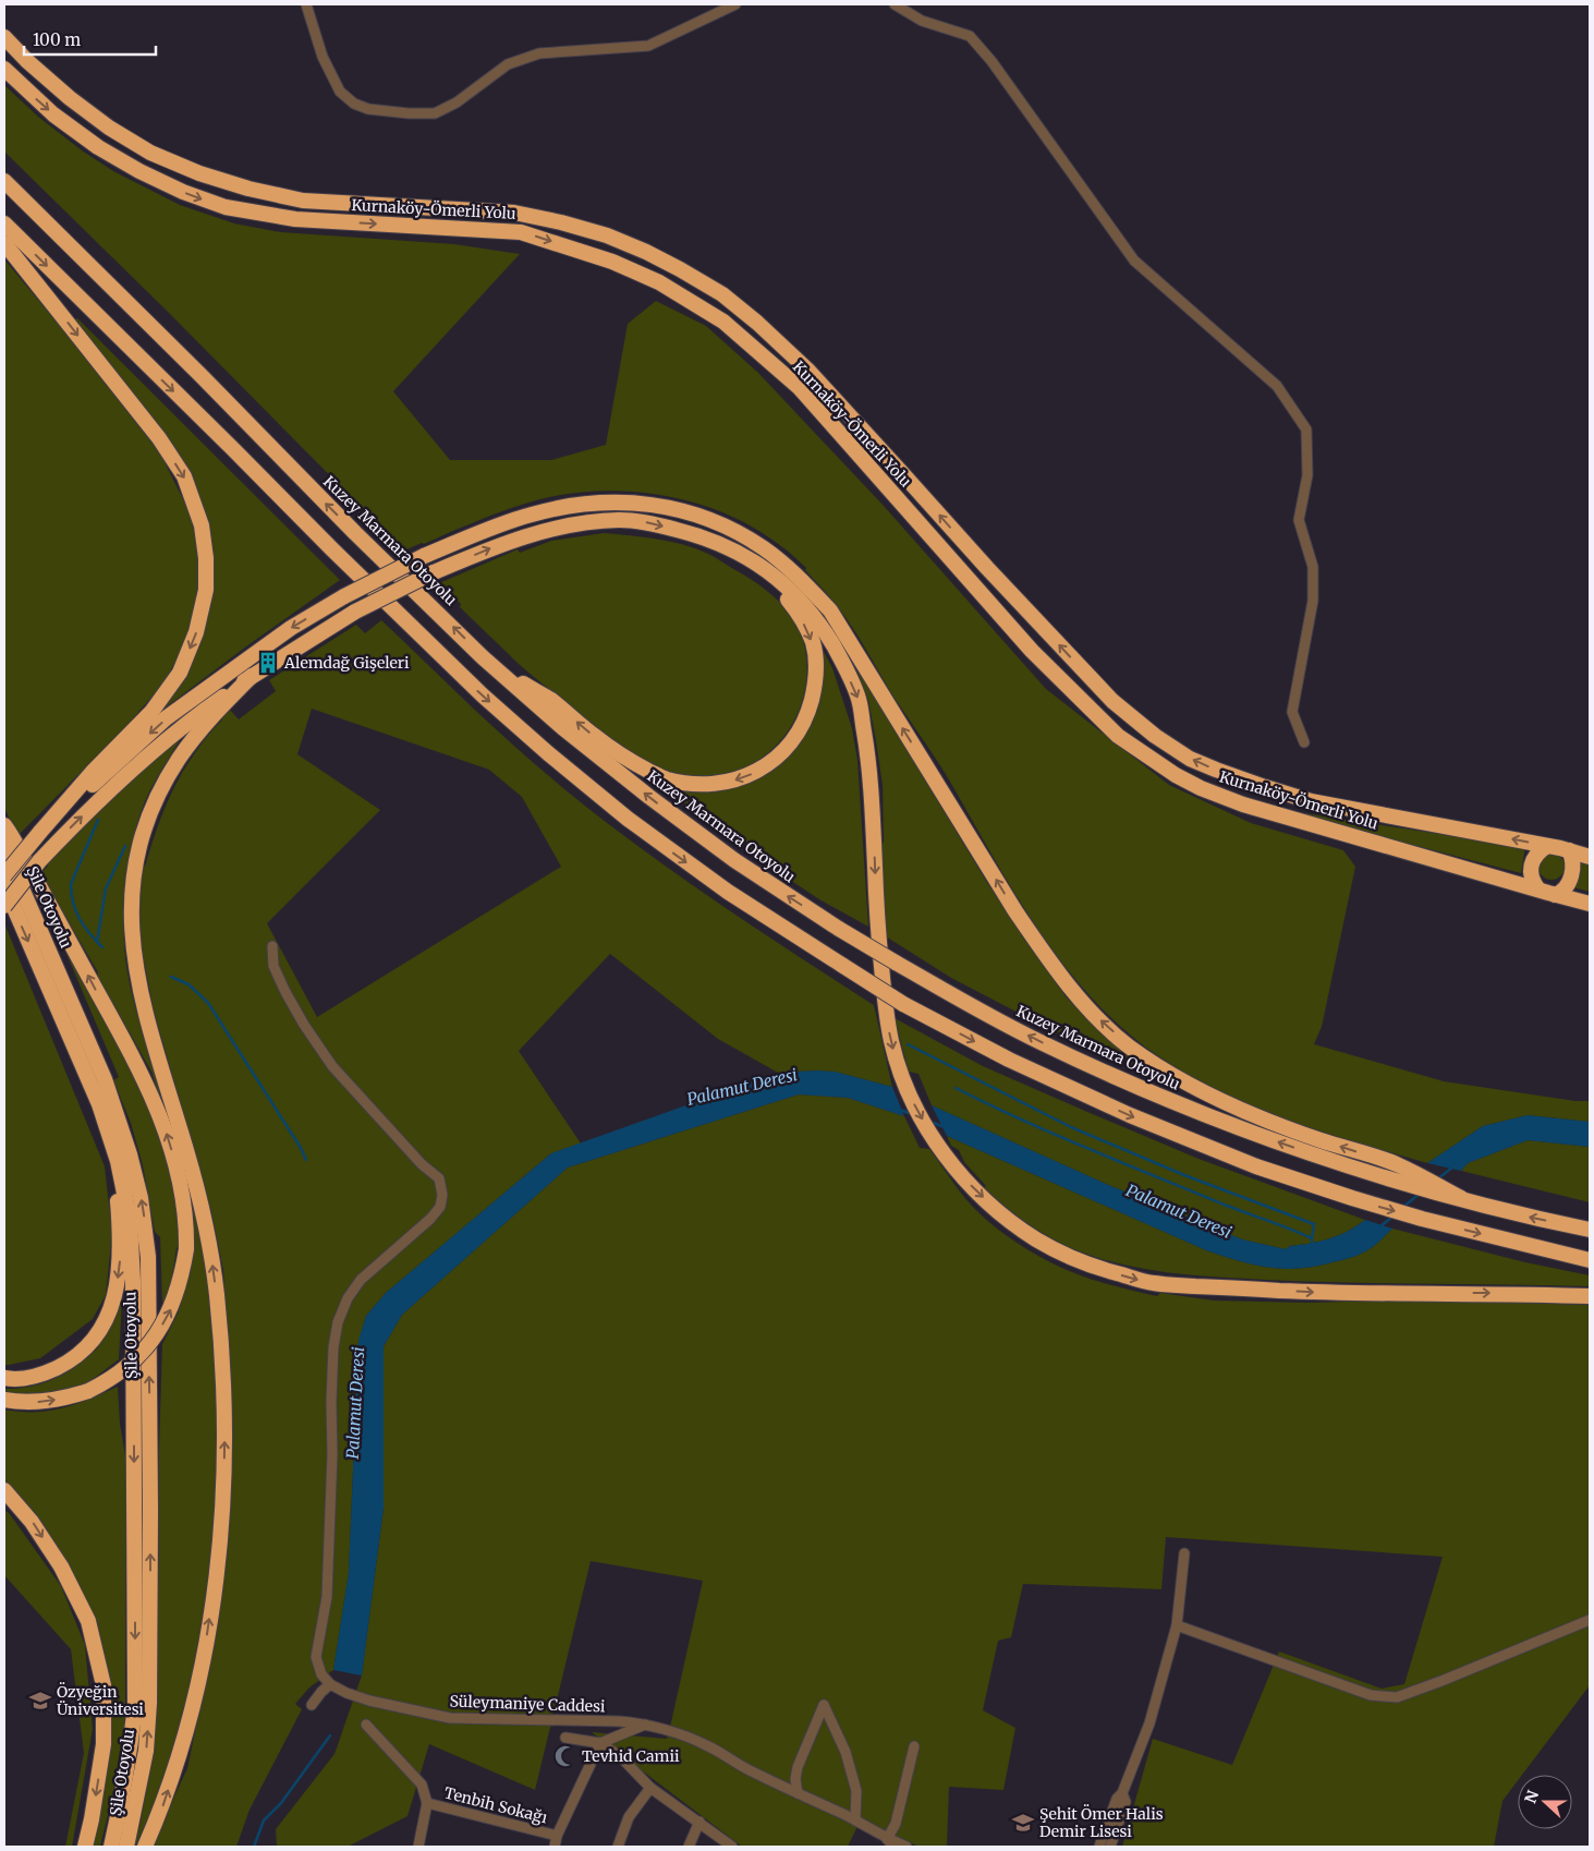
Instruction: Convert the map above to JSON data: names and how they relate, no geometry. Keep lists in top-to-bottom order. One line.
{"streets":{"highway":["Kurnaköy-Ömerli Yolu","Kuzey Marmara Otoyolu","Şile Otoyolu"],"street":["Süleymaniye Caddesi","Tenbih Sokağı"]},"water":["Palamut Deresi"],"places":{"building":["Alemdağ Gişeleri"],"school or university":["Özyeğin Üniversitesi","Şehit Ömer Halis Demir Lisesi"],"mosque":["Tevhid Camii"]},"scale_bar":"100 m","north":"left"}
